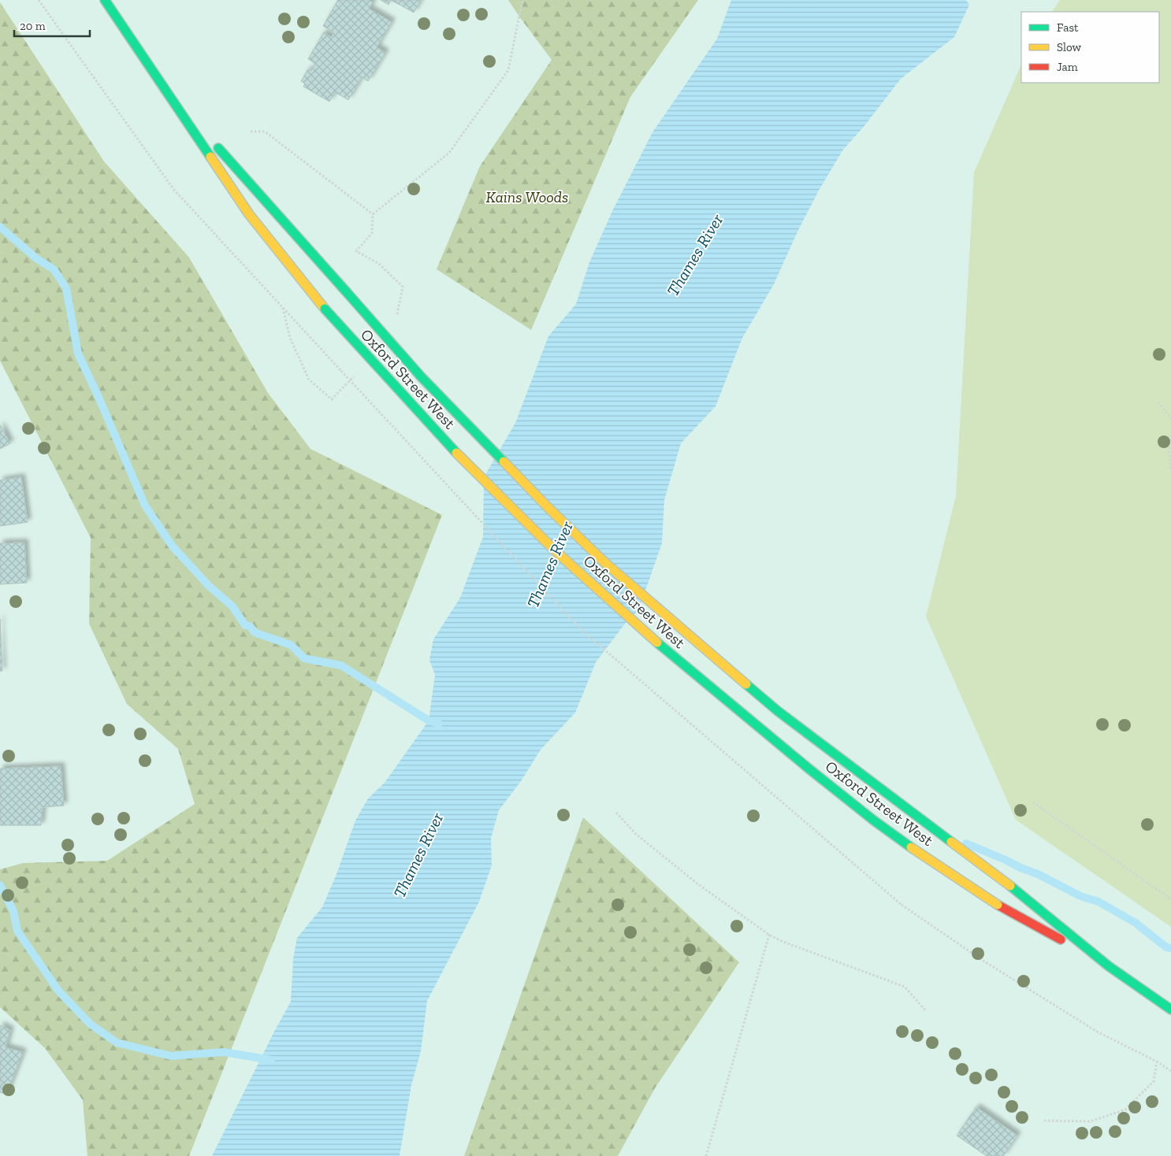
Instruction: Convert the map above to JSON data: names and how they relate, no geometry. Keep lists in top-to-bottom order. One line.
{"streets":{"main road":["Oxford Street West"]},"water":["Thames River"],"parks":["Kains Woods"],"legend":["Fast","Slow","Jam"],"scale_bar":"20 m"}
